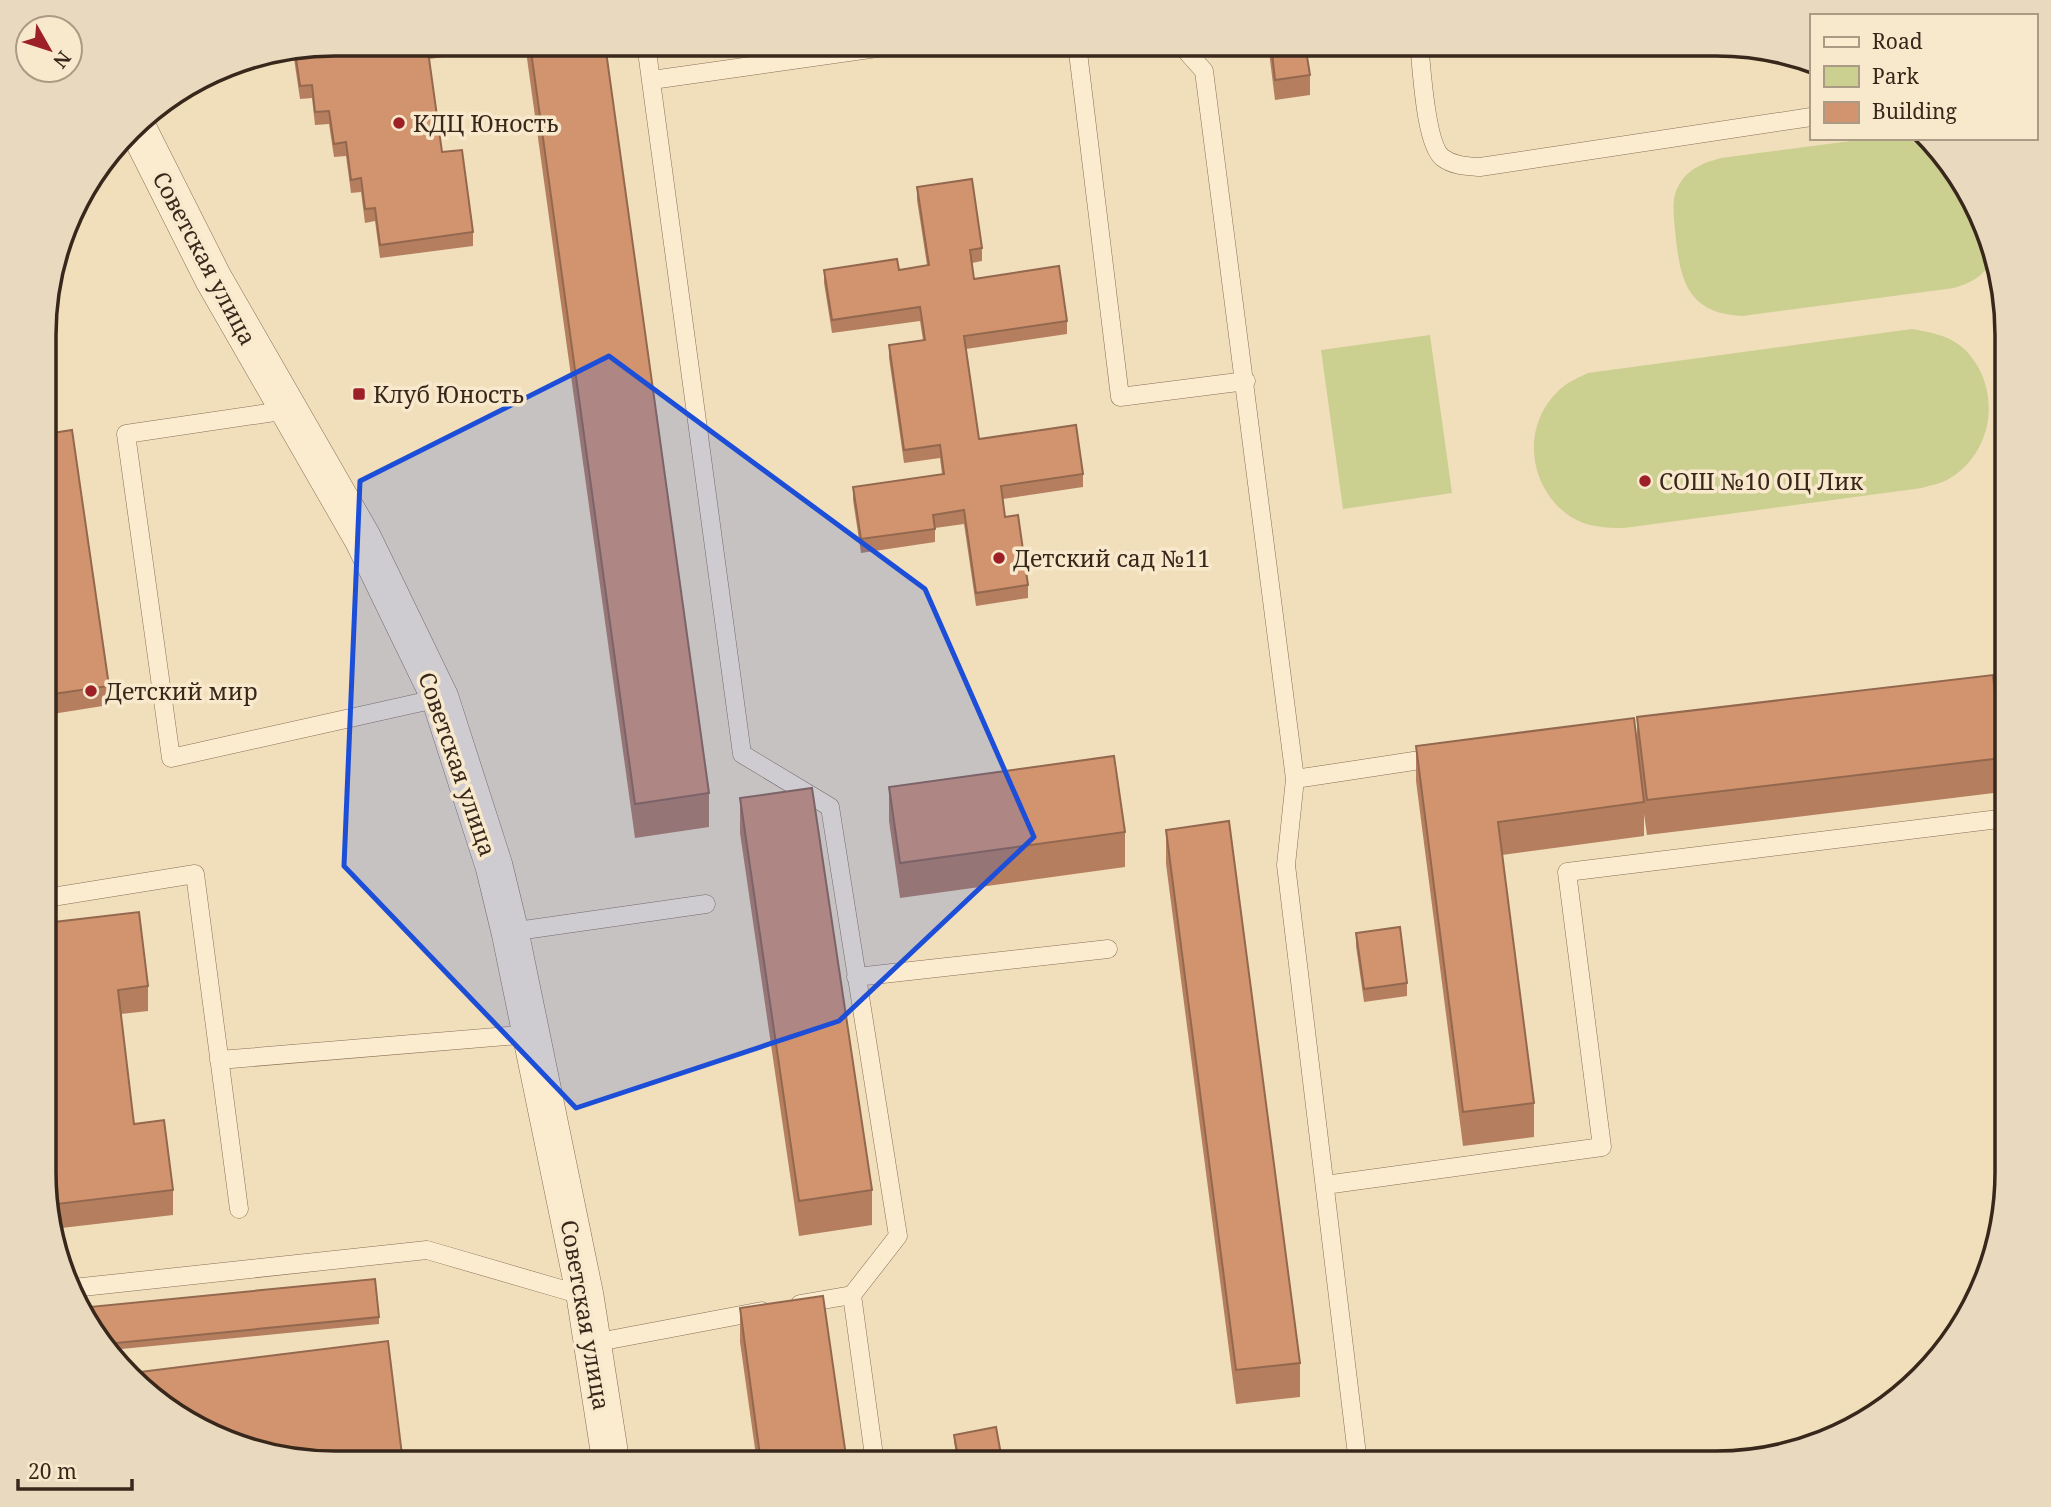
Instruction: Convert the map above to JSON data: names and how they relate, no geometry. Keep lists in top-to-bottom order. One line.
{"streets":{"street":["Советская улица"]},"places":{"other":["КДЦ Юность","СОШ №10 ОЦ Лик","Детский сад №11","Детский мир"],"transit":["Клуб Юность"]},"legend":["Road","Park","Building"],"scale_bar":"20 m","north":"bottom right"}
